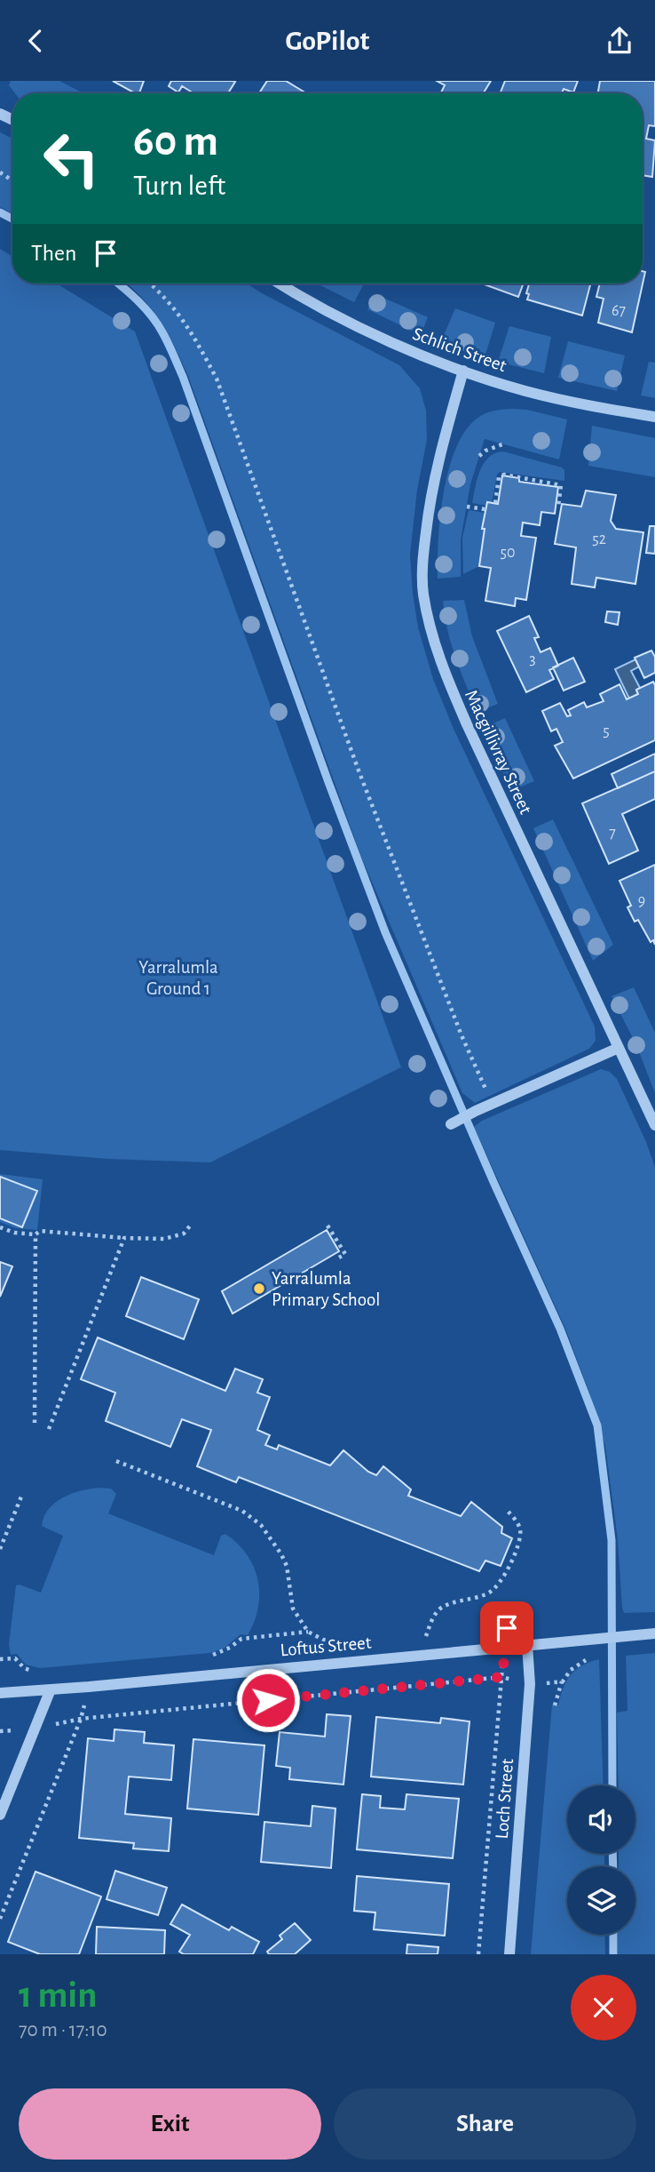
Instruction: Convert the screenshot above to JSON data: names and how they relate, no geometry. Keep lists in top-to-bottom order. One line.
{"streets":{"street":["Schlich Street","Macgillivray Street","Loftus Street","Loch Street"]},"crossings":[["Schlich Street","Macgillivray Street"],["Loftus Street","Loch Street"]],"parks":["Yarralumla Ground 1"],"places":["Yarralumla Primary School"],"house_numbers":["67","52","50","3","5","7","9"],"page":{"header":"GoPilot","turn":["60 m","Turn left"],"then":"Then","heading":["1 min","70 m · 17:10"],"buttons":["Exit","Share"]}}
